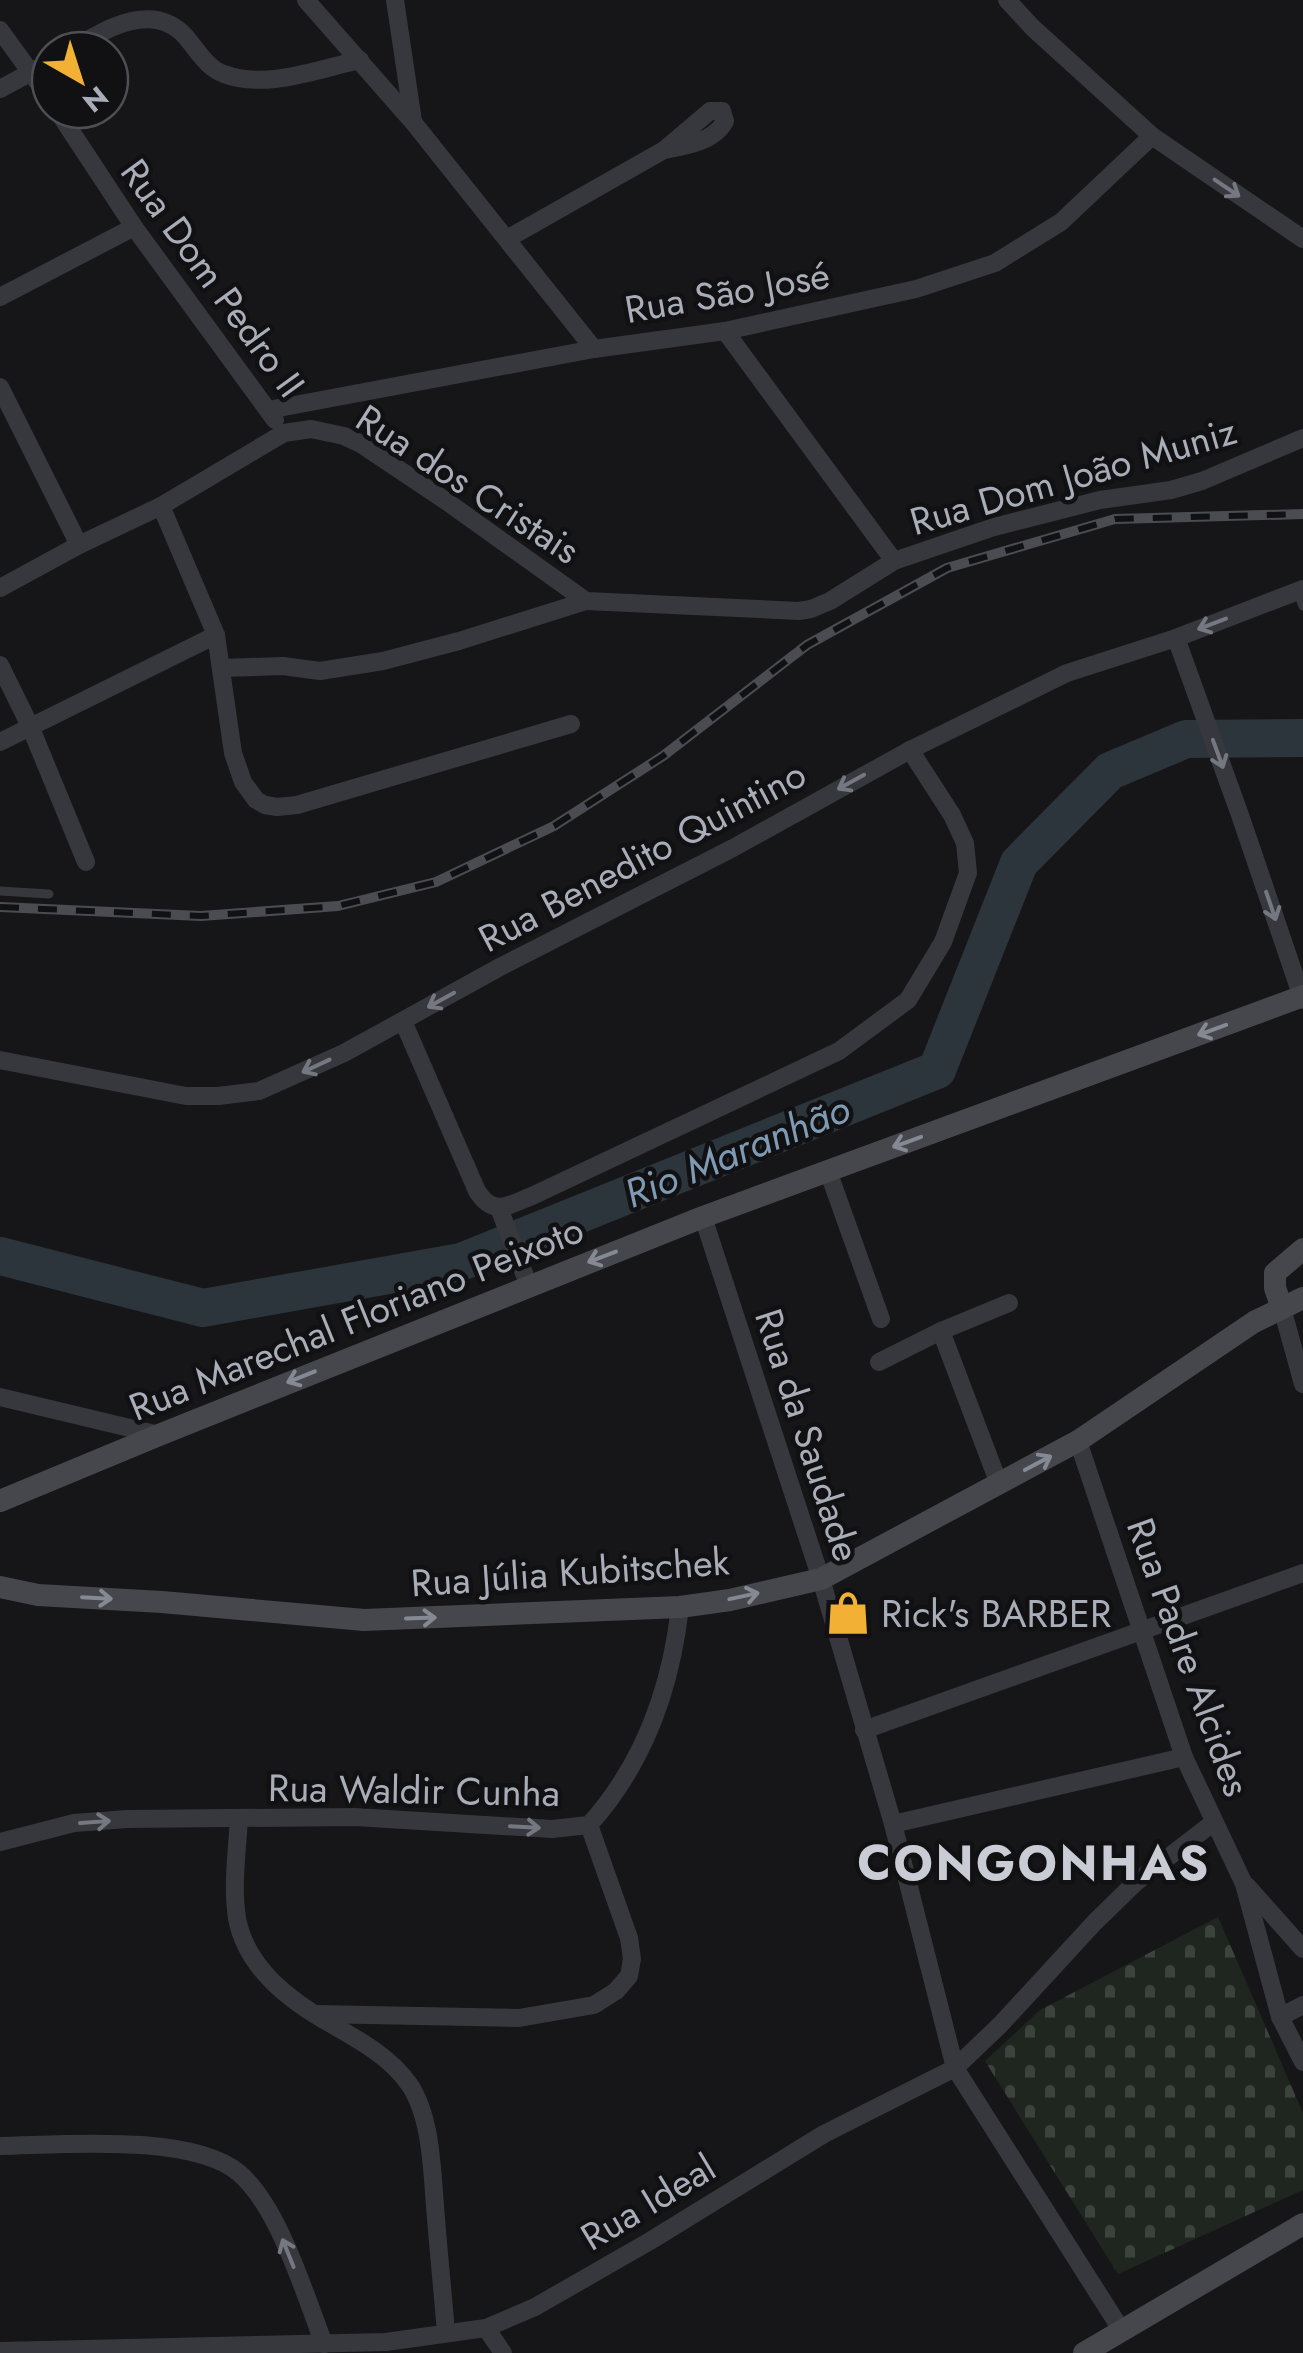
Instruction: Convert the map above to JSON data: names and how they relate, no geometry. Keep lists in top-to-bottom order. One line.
{"streets":{"main road":["Rua Marechal Floriano Peixoto","Rua Júlia Kubitschek"],"street":["Rua Dom Pedro II","Rua São José","Rua Dom João Muniz","Rua dos Cristais","Rua Benedito Quintino","Rua da Saudade","Rua Padre Alcides","Rua Waldir Cunha","Rua Ideal"]},"crossings":[["Rua Dom Pedro II","Rua São José"],["Rua Dom Pedro II","Rua dos Cristais"],["Rua Dom João Muniz","Rua dos Cristais"],["Rua Marechal Floriano Peixoto","Rua da Saudade"],["Rua da Saudade","Rua Júlia Kubitschek"],["Rua da Saudade","Rua Ideal"],["Rua Júlia Kubitschek","Rua Padre Alcides"],["Rua Júlia Kubitschek","Rua Waldir Cunha"],["Rua Padre Alcides","Rua Ideal"]],"one_way":["Rua Benedito Quintino","Rua Marechal Floriano Peixoto","Rua Júlia Kubitschek","Rua Waldir Cunha"],"districts":["CONGONHAS"],"water":["Rio Maranhão"],"places":{"shop":["Rick's BARBER"]},"north":"bottom right"}
